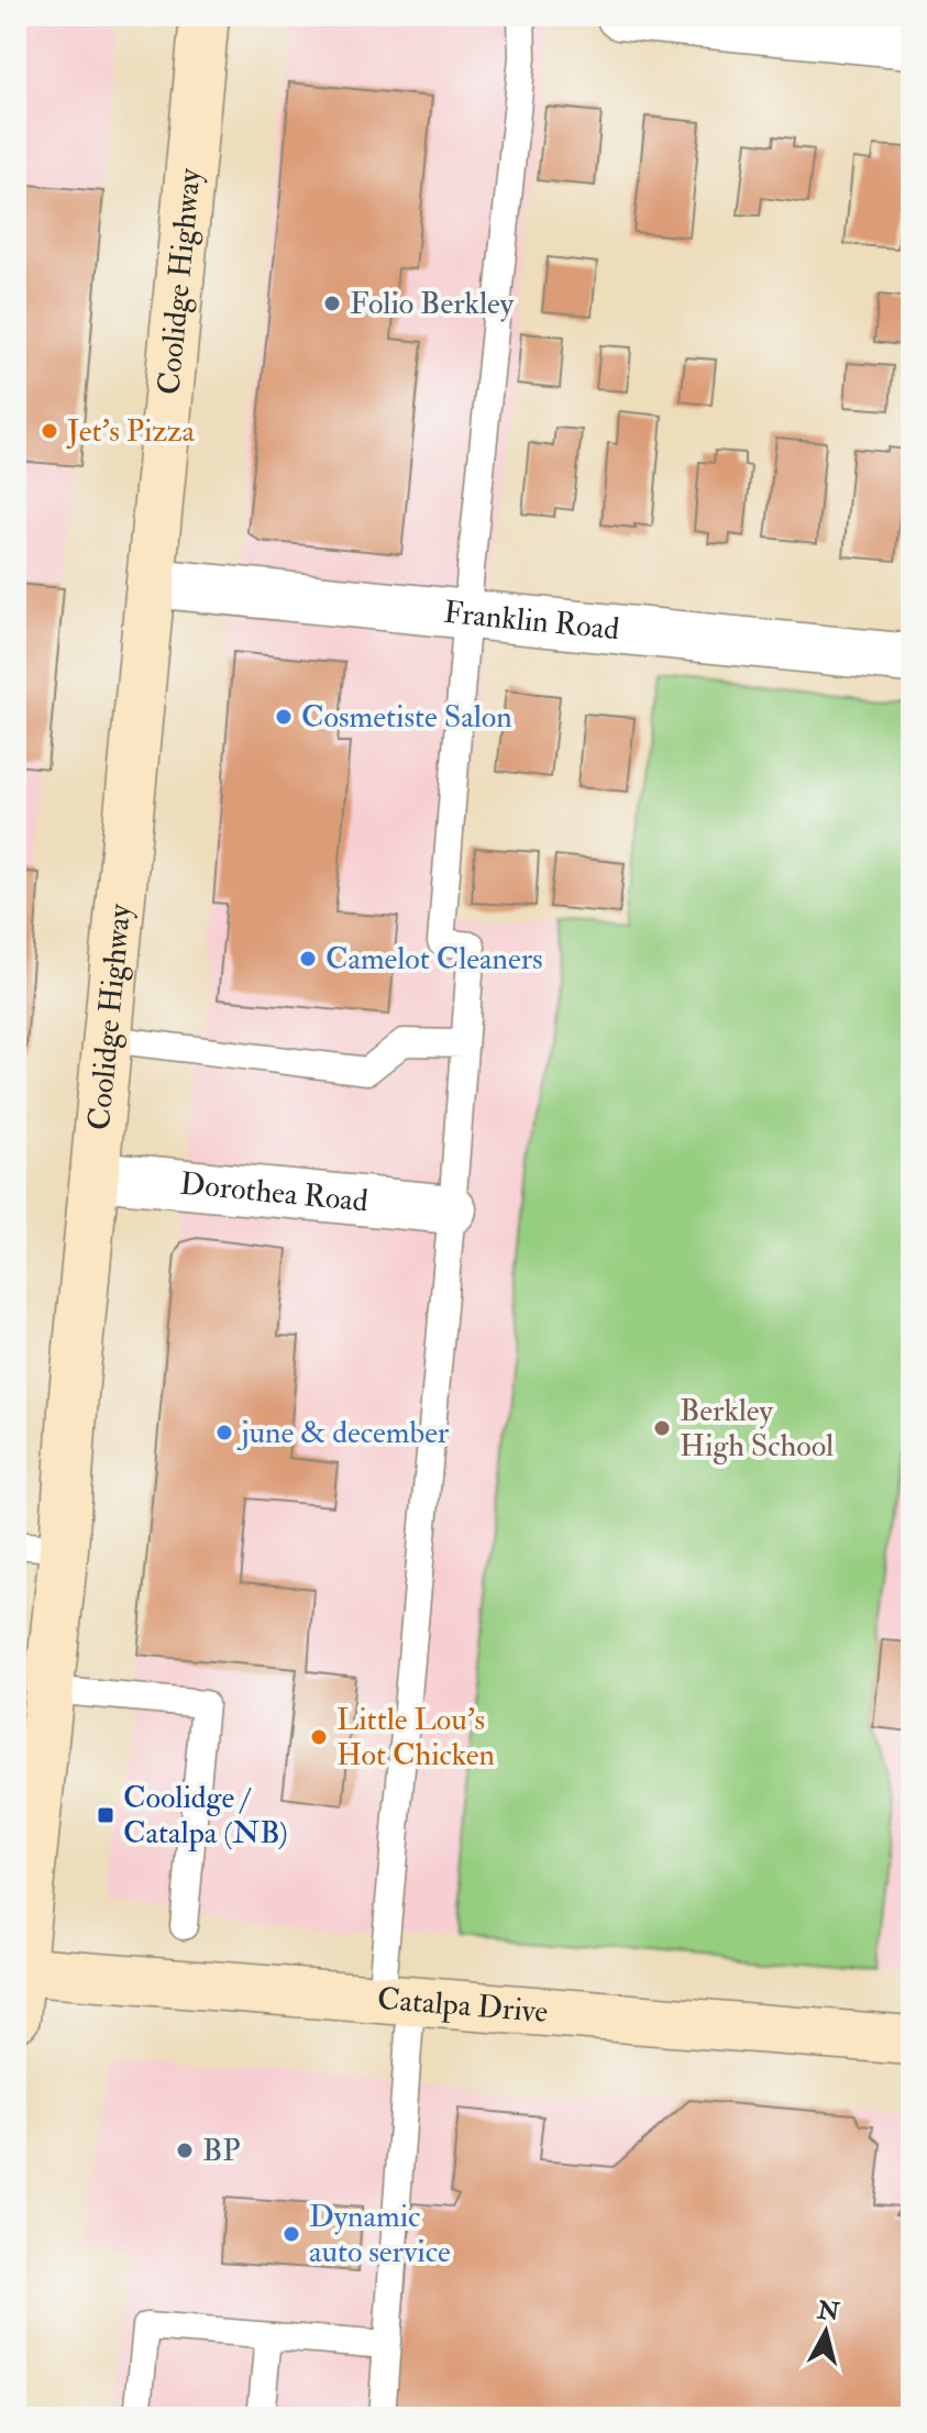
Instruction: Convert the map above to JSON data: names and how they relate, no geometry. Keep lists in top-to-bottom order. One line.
{"streets":{"main road":["Coolidge Highway","Catalpa Drive"],"street":["Franklin Road","Dorothea Road"]},"crossings":[["Coolidge Highway","Franklin Road"],["Coolidge Highway","Dorothea Road"],["Coolidge Highway","Catalpa Drive"]],"places":{"other":["Folio Berkley","Jet's Pizza","Cosmetiste Salon","Camelot Cleaners","Berkley High School","june & december","Little Lou's Hot Chicken","BP","Dynamic auto service"],"transit":["Coolidge / Catalpa (NB)"]},"north":"top"}
